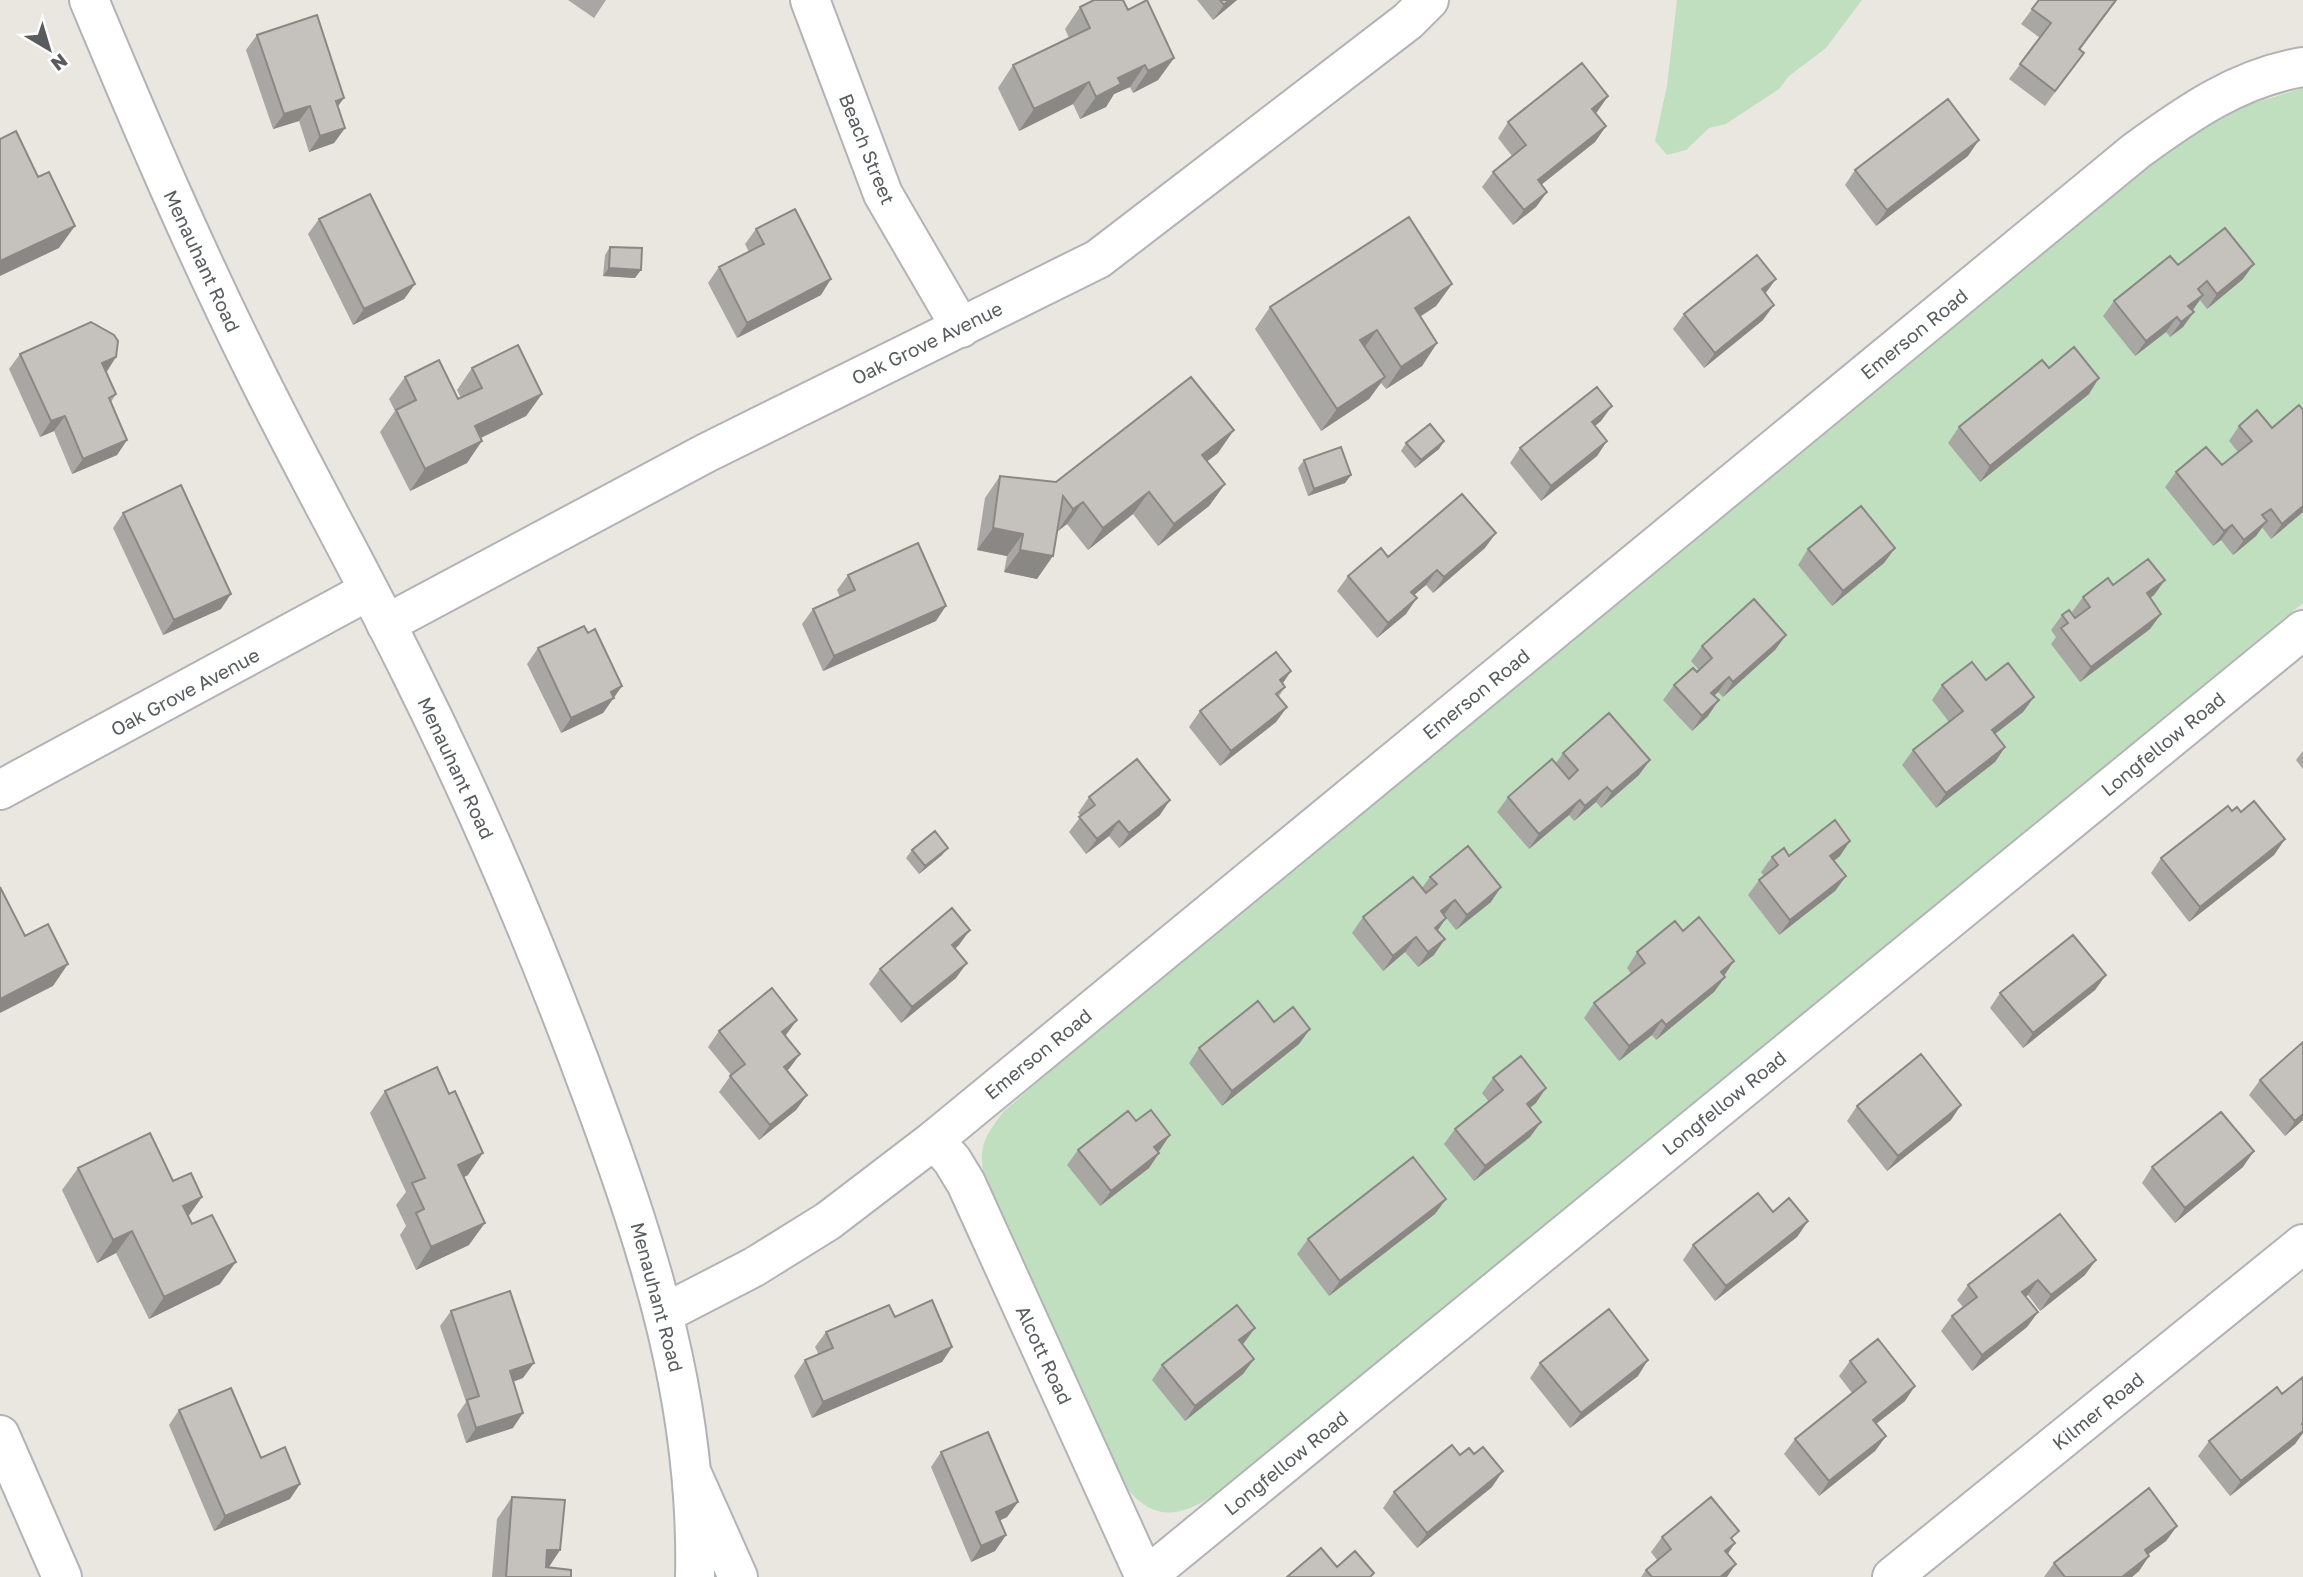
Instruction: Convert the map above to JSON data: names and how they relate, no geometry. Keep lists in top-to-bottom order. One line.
{"streets":{"street":["Beach Street","Menauhant Road","Emerson Road","Oak Grove Avenue","Longfellow Road","Alcott Road","Kilmer Road"]},"crossings":[["Beach Street","Oak Grove Avenue"],["Menauhant Road","Emerson Road"],["Menauhant Road","Oak Grove Avenue"],["Emerson Road","Alcott Road"],["Longfellow Road","Alcott Road"]],"north":"bottom right"}
